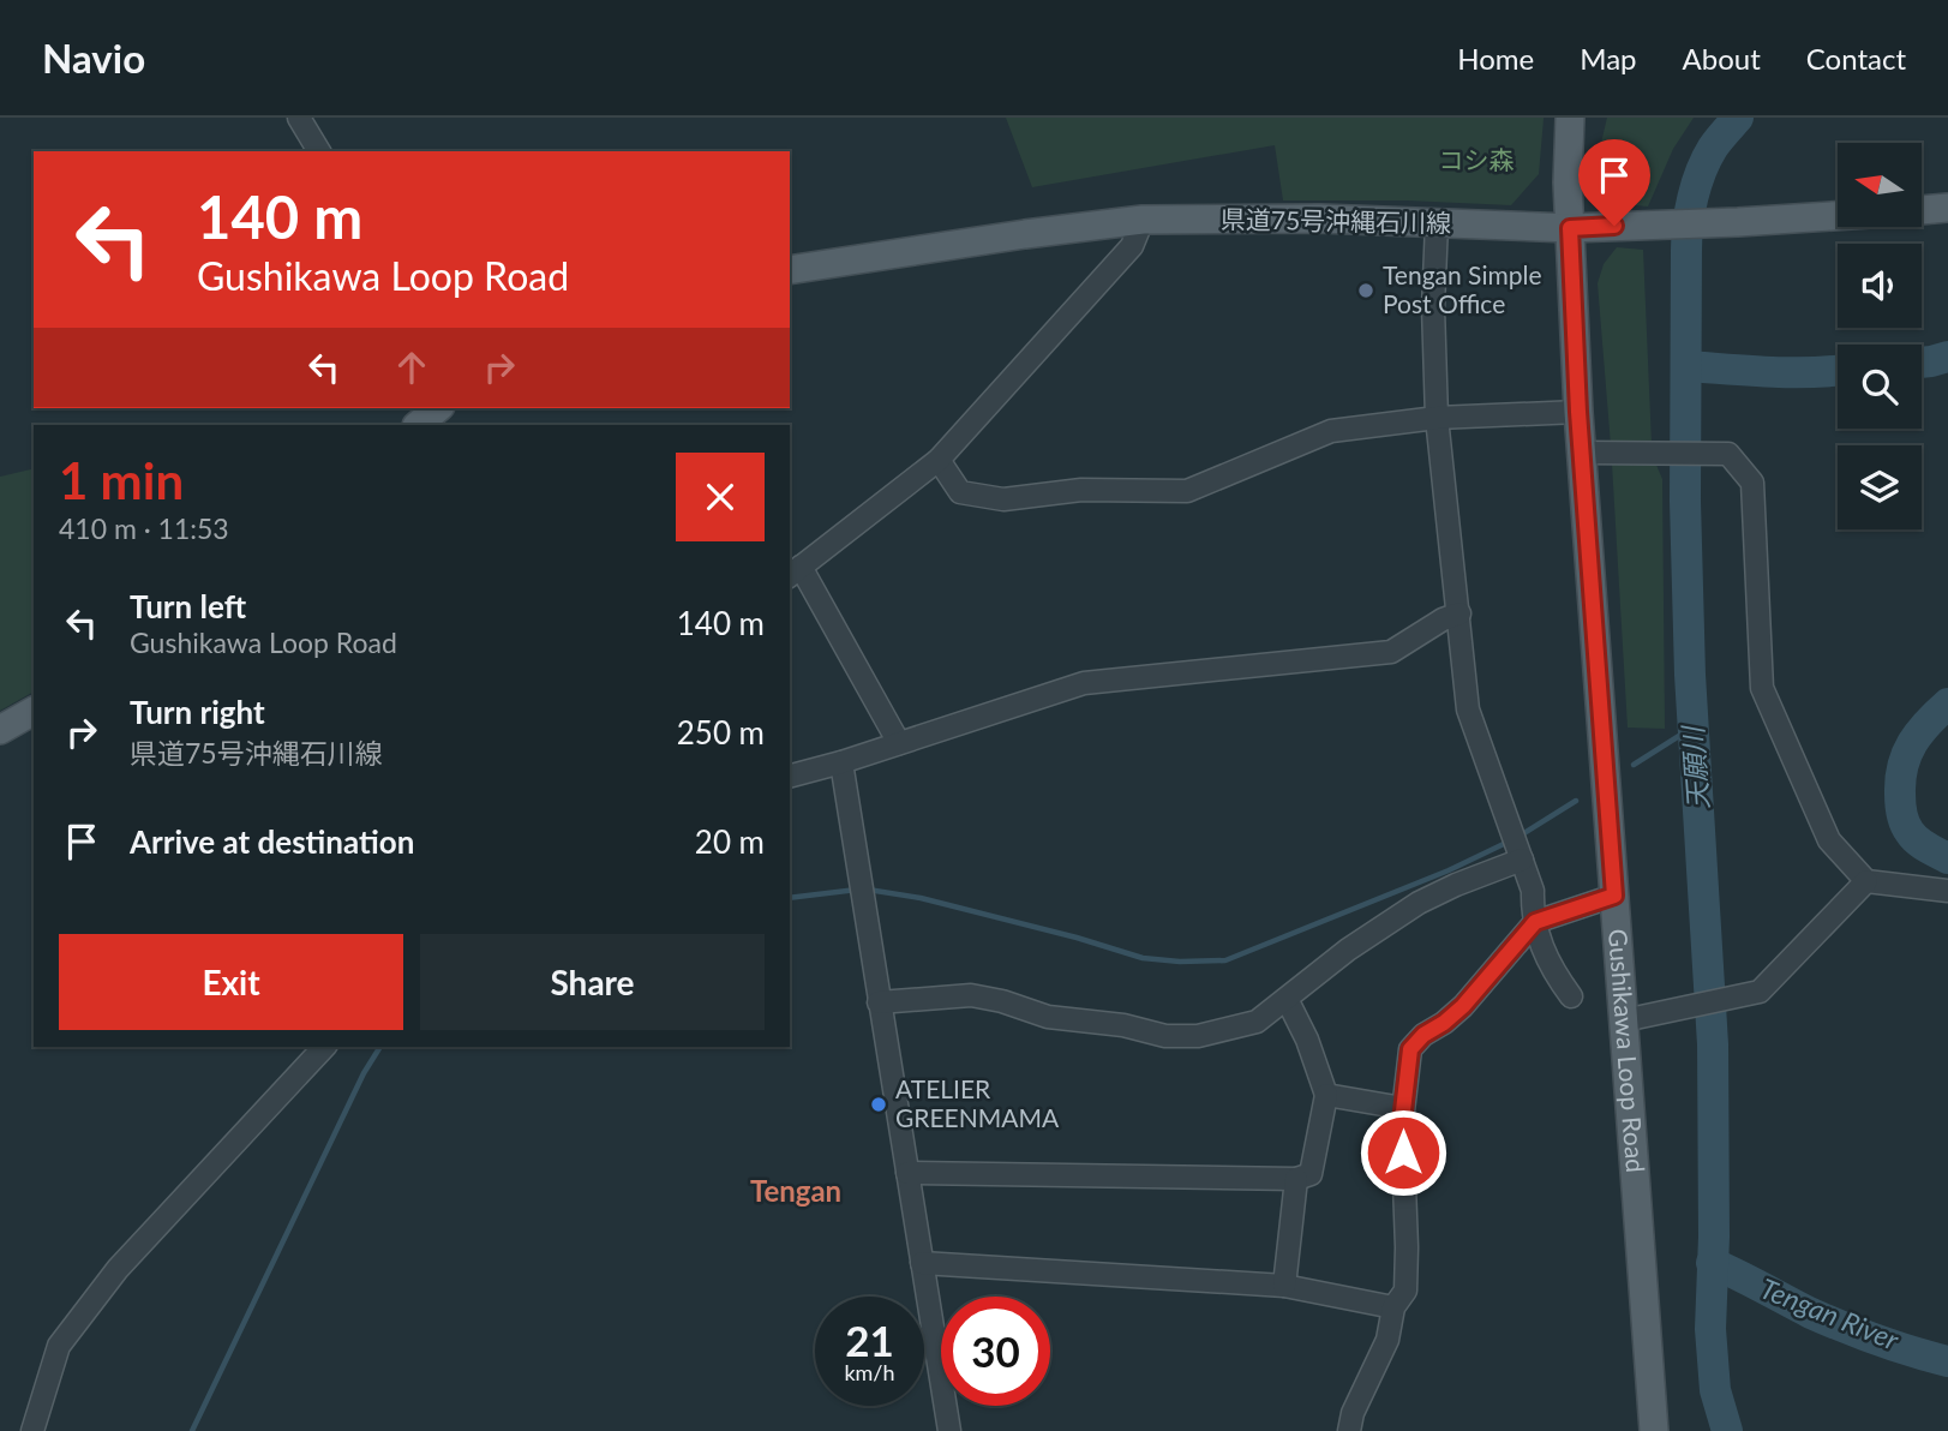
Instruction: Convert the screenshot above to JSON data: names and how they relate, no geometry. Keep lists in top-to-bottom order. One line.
{"streets":{"main road":["県道75号沖縄石川線","Gushikawa Loop Road"]},"crossings":[["県道75号沖縄石川線","Gushikawa Loop Road"]],"districts":["Tengan"],"water":["天願川","Tengan River"],"parks":["コシ森"],"places":["Tengan Simple Post Office","ATELIER GREENMAMA"],"north":"left","page":{"header":"Navio","nav":["Home","Map","About","Contact"],"turn":["140 m","Gushikawa Loop Road"],"heading":["1 min","410 m · 11:53"],"list":[{"name":"Turn left","note":"Gushikawa Loop Road","value":"140 m"},{"name":"Turn right","note":"県道75号沖縄石川線","value":"250 m"},{"name":"Arrive at destination","value":"20 m"}],"buttons":["Exit","Share"],"speed":"21 km/h","limit":"30"}}
